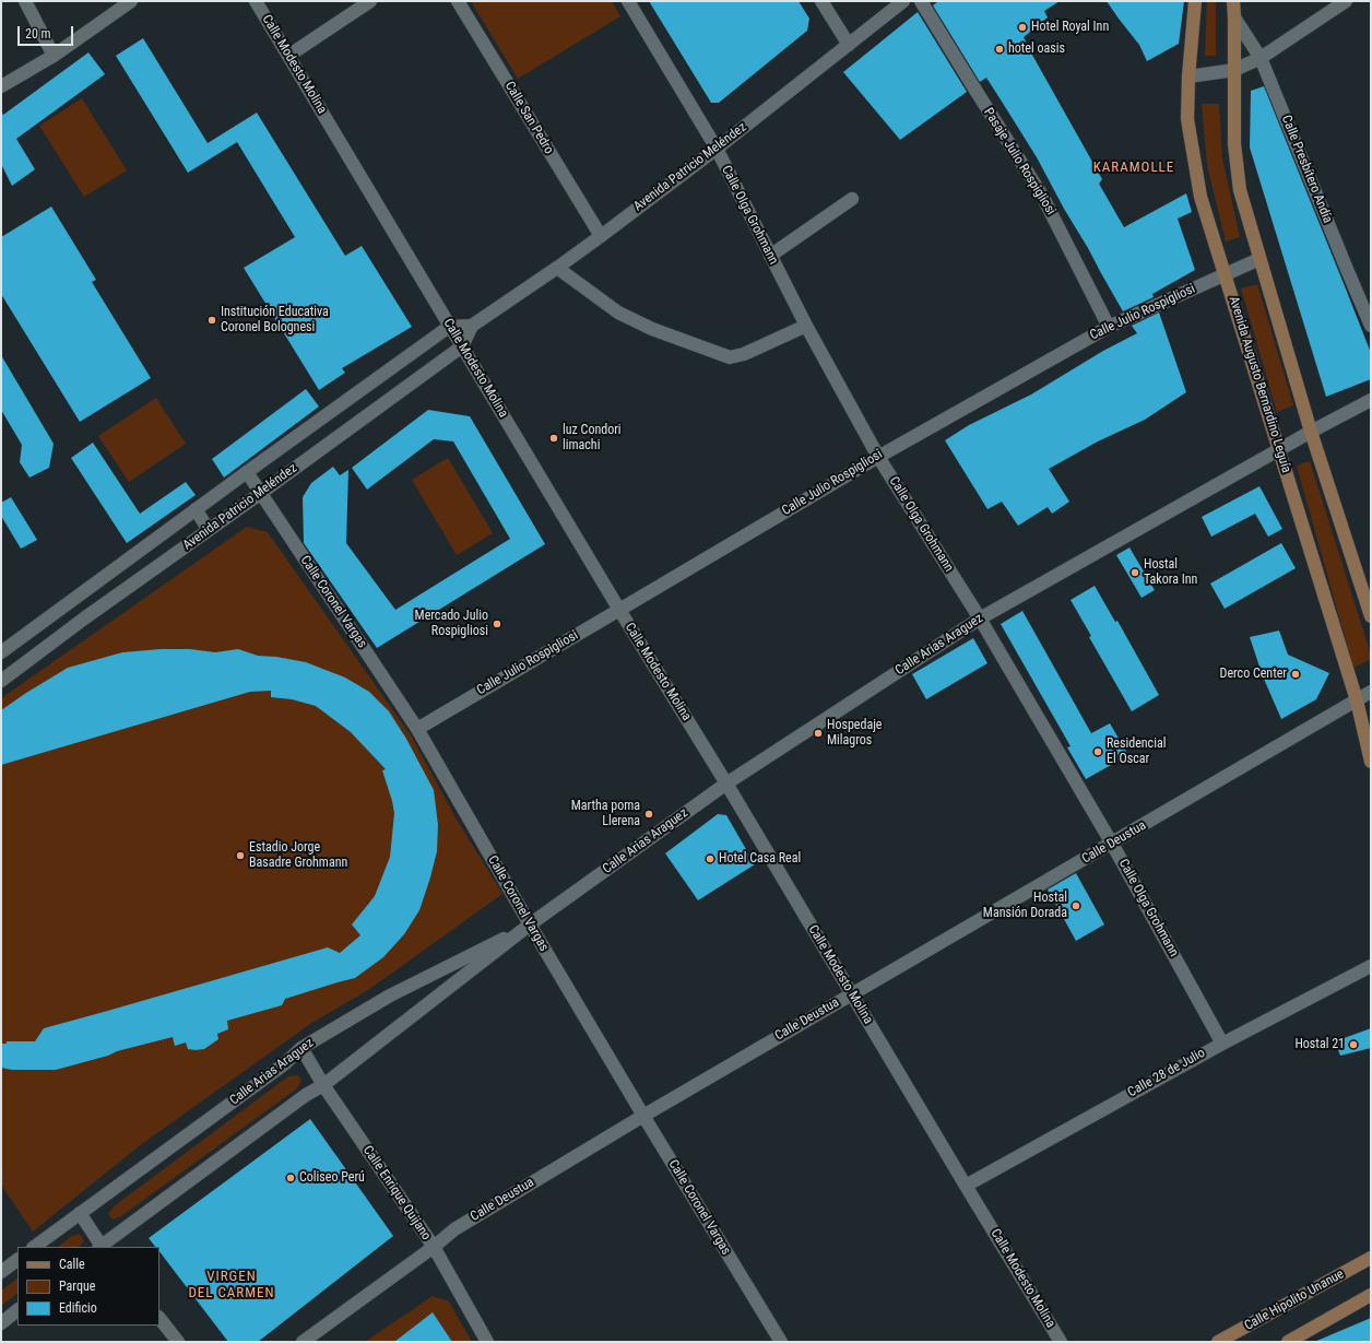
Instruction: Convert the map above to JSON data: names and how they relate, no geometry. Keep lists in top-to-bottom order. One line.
{"streets":{"main road":["Avenida Augusto Bernardino Leguía","Calle Hipolito Unanue"],"street":["Calle Modesto Molina","Calle San Pedro","Pasaje Julio Rospigliosi","Avenida Patricio Meléndez","Calle Presbítero Andía","Calle Olga Grohmann","Calle Julio Rospigliosi","Calle Coronel Vargas","Calle Arias Araguez","Calle Deustua","Calle 28 de Julio","Calle Enrique Quijano"]},"crossings":[["Calle Modesto Molina","Avenida Patricio Meléndez"],["Calle Modesto Molina","Calle Julio Rospigliosi"],["Calle Modesto Molina","Calle Arias Araguez"],["Calle Modesto Molina","Calle Deustua"],["Calle Modesto Molina","Calle 28 de Julio"],["Calle San Pedro","Avenida Patricio Meléndez"],["Pasaje Julio Rospigliosi","Calle Julio Rospigliosi"],["Avenida Patricio Meléndez","Calle Olga Grohmann"],["Avenida Patricio Meléndez","Calle Coronel Vargas"],["Calle Olga Grohmann","Calle Julio Rospigliosi"],["Calle Olga Grohmann","Calle Arias Araguez"],["Calle Olga Grohmann","Calle Deustua"],["Calle Olga Grohmann","Calle 28 de Julio"],["Calle Julio Rospigliosi","Avenida Augusto Bernardino Leguía"],["Calle Julio Rospigliosi","Calle Coronel Vargas"],["Avenida Augusto Bernardino Leguía","Calle Arias Araguez"],["Avenida Augusto Bernardino Leguía","Calle Deustua"],["Calle Coronel Vargas","Calle Arias Araguez"],["Calle Coronel Vargas","Calle Deustua"],["Calle Arias Araguez","Calle Enrique Quijano"],["Calle Deustua","Calle Enrique Quijano"]],"districts":["KARAMOLLE","VIRGEN DEL CARMEN"],"places":["Hotel Royal Inn","hotel oasis","Institución Educativa Coronel Bolognesi","luz Condori limachi","Hostal Takora Inn","Mercado Julio Rospigliosi","Derco Center","Hospedaje Milagros","Residencial El Oscar","Martha poma Llerena","Estadio Jorge Basadre Grohmann","Hotel Casa Real","Hostal Mansión Dorada","Hostal 21","Coliseo Perú"],"legend":["Calle","Parque","Edificio"],"scale_bar":"20 m"}
